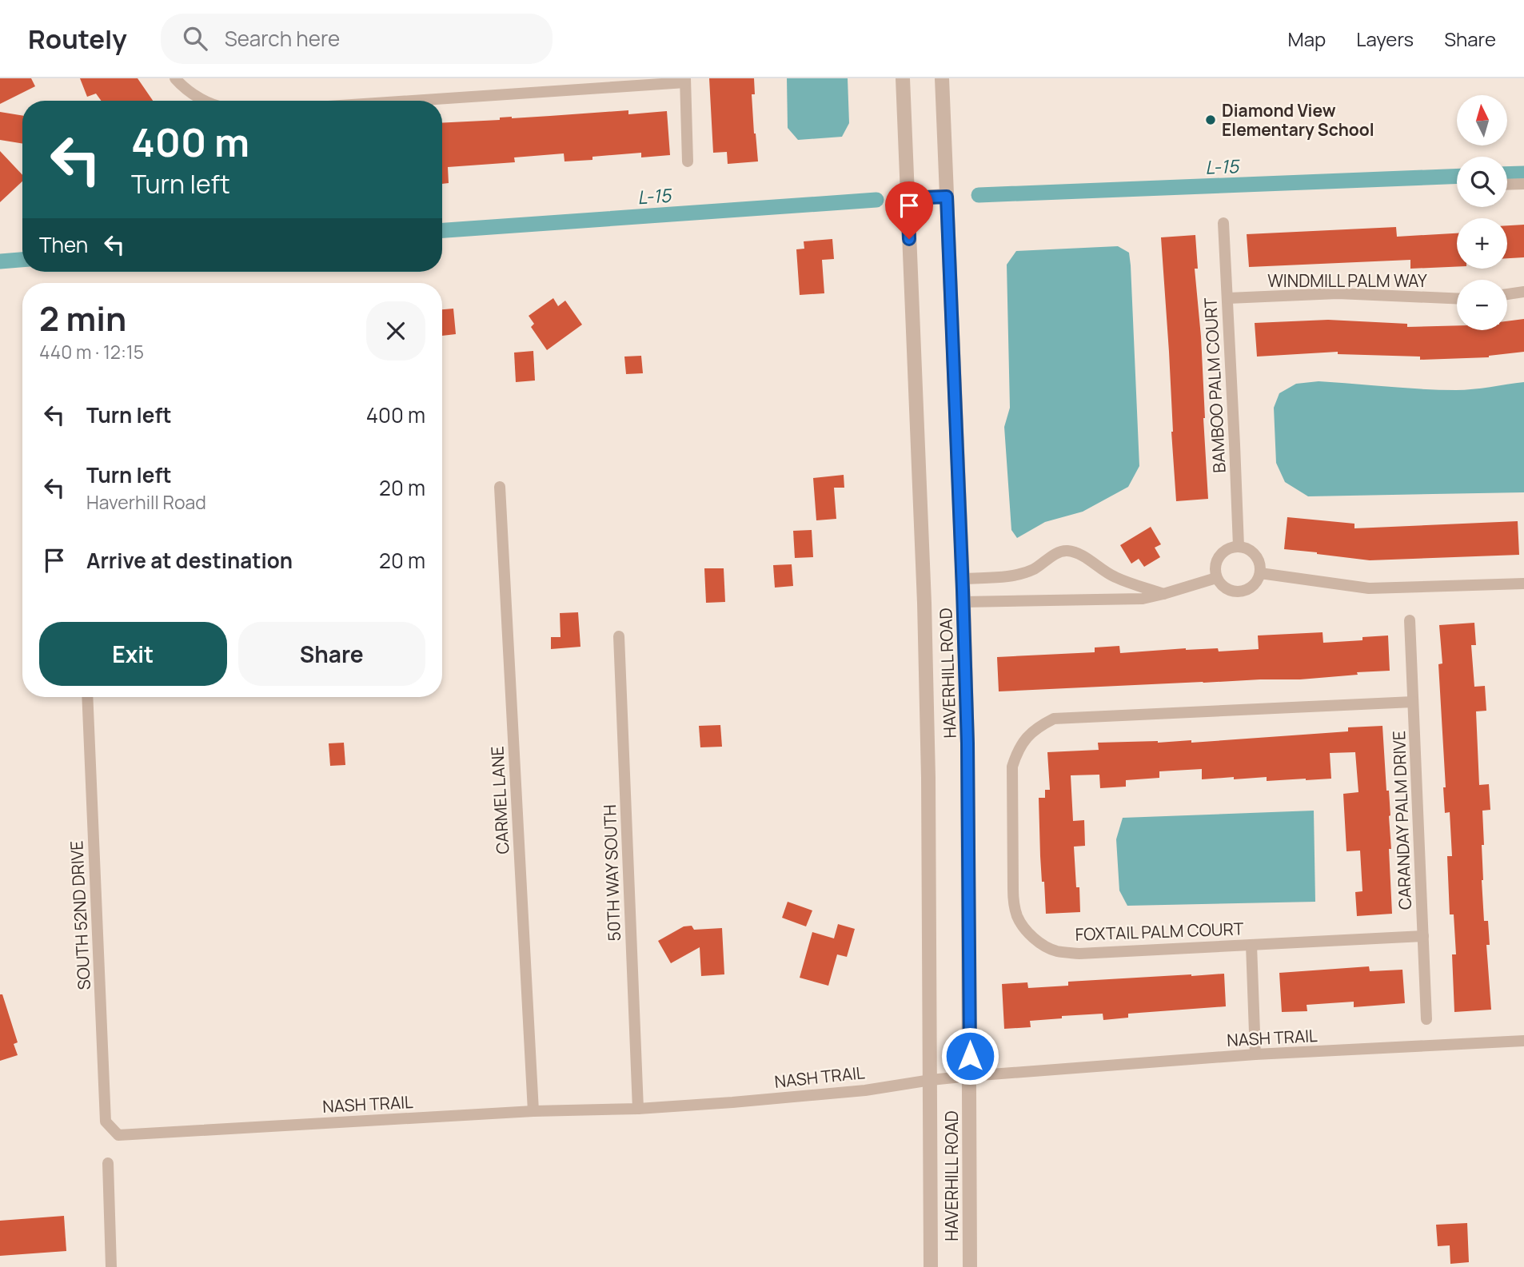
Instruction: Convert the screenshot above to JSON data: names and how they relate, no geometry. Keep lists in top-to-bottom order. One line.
{"streets":{"street":["WINDMILL PALM WAY","BAMBOO PALM COURT","HAVERHILL ROAD","CARMEL LANE","CARANDAY PALM DRIVE","50TH WAY SOUTH","SOUTH 52ND DRIVE","FOXTAIL PALM COURT","NASH TRAIL"]},"crossings":[["WINDMILL PALM WAY","BAMBOO PALM COURT"],["HAVERHILL ROAD","NASH TRAIL"],["CARMEL LANE","NASH TRAIL"],["CARANDAY PALM DRIVE","FOXTAIL PALM COURT"],["50TH WAY SOUTH","NASH TRAIL"],["SOUTH 52ND DRIVE","NASH TRAIL"]],"water":["L-15"],"places":["Diamond View Elementary School"],"north":"top","page":{"header":"Routely","search":"Search here","nav":["Map","Layers","Share"],"map_buttons":["+","−"],"turn":["400 m","Turn left"],"then":"Then","heading":["2 min","440 m · 12:15"],"list":[{"name":"Turn left","value":"400 m"},{"name":"Turn left","note":"Haverhill Road","value":"20 m"},{"name":"Arrive at destination","value":"20 m"}],"buttons":["Exit","Share"]}}
